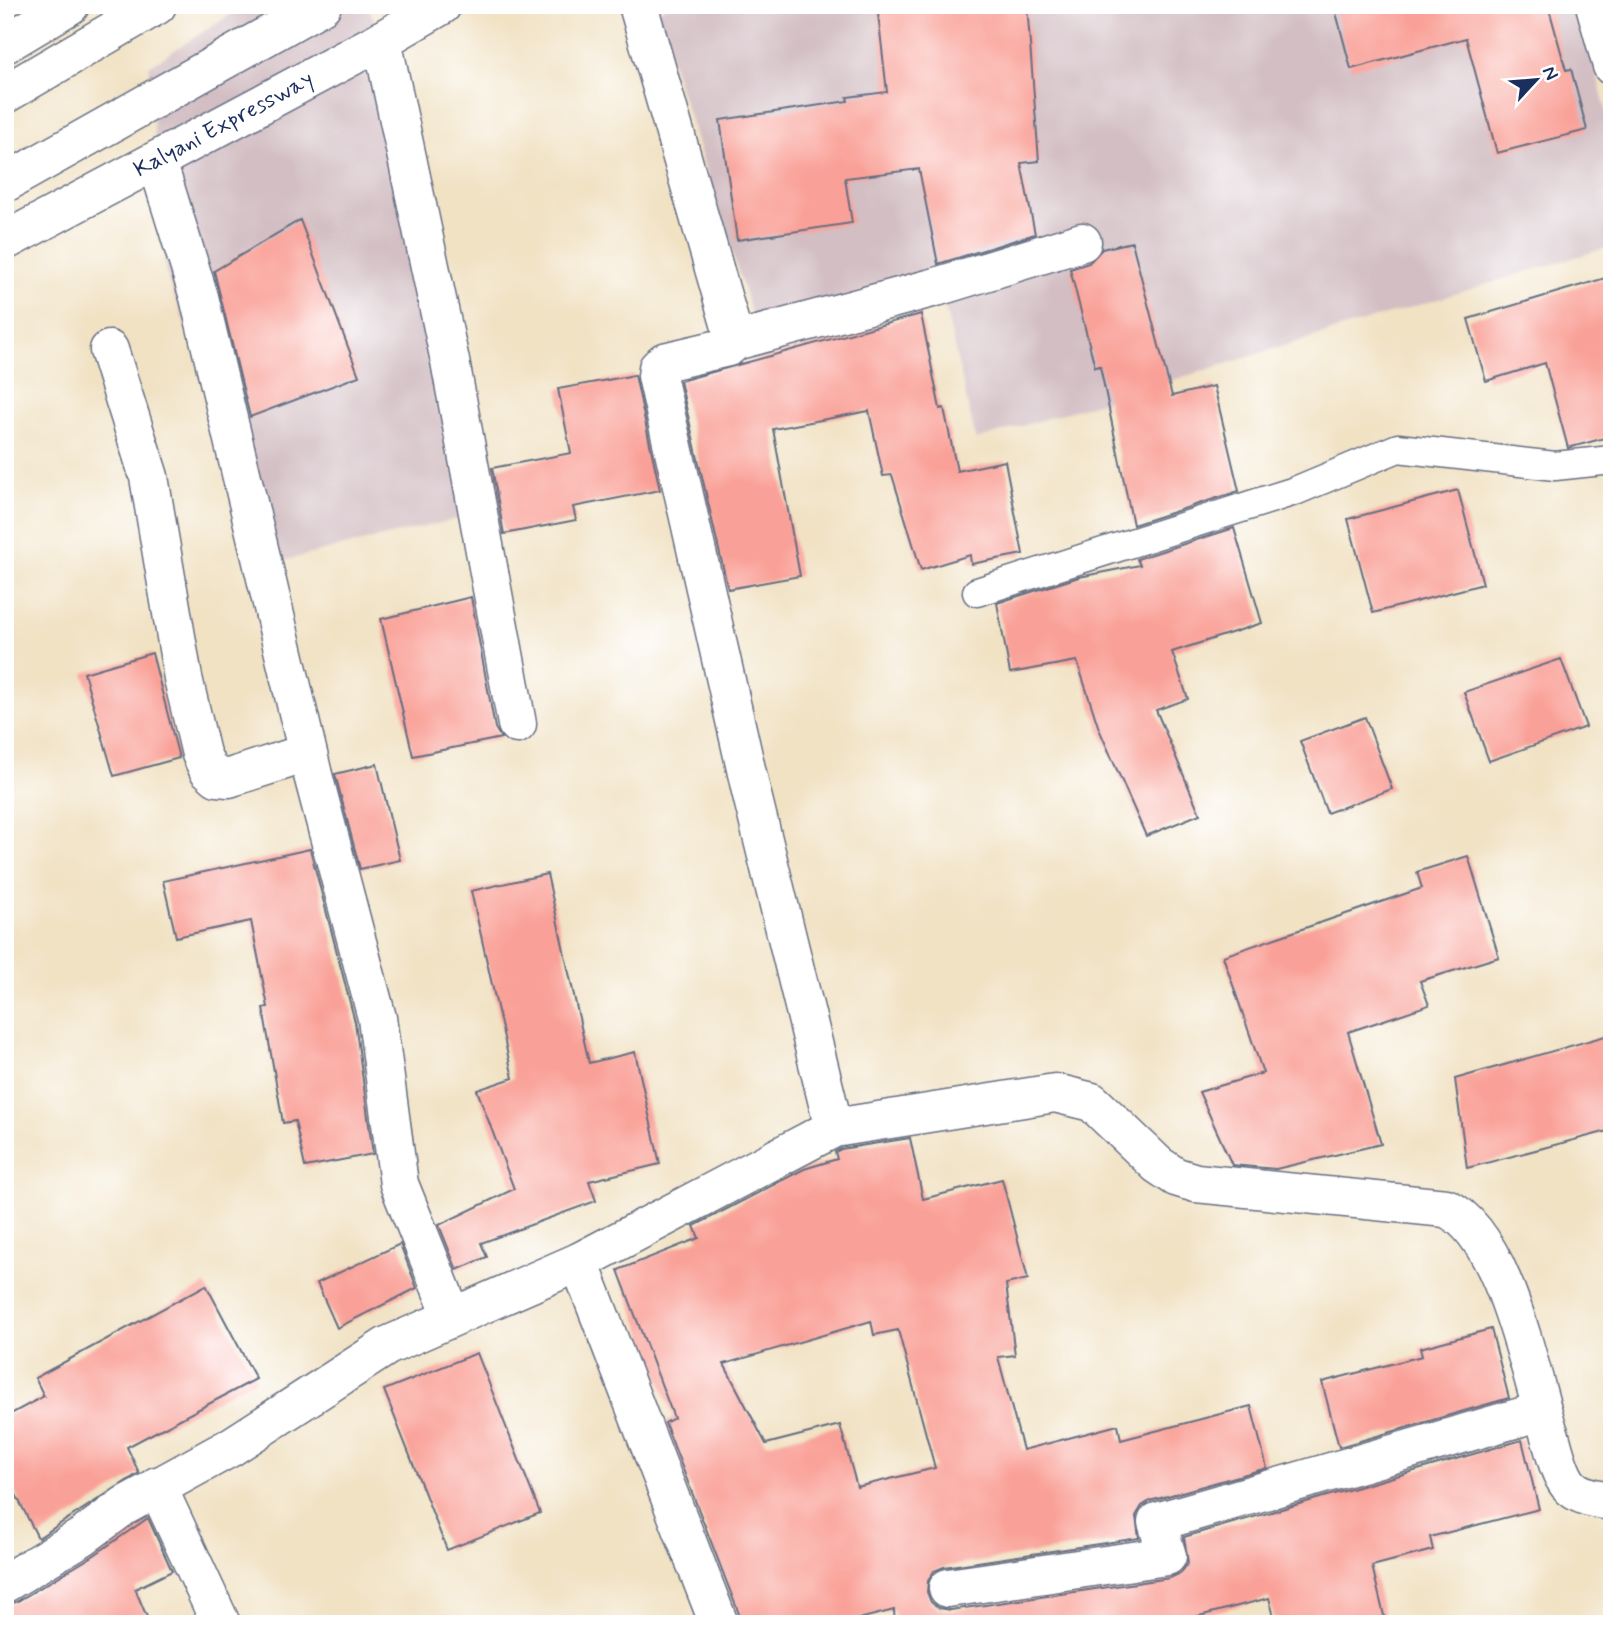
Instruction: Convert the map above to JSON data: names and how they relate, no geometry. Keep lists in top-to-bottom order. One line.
{"streets":{"main road":["Kalyani Expressway"]},"north":"top right"}
